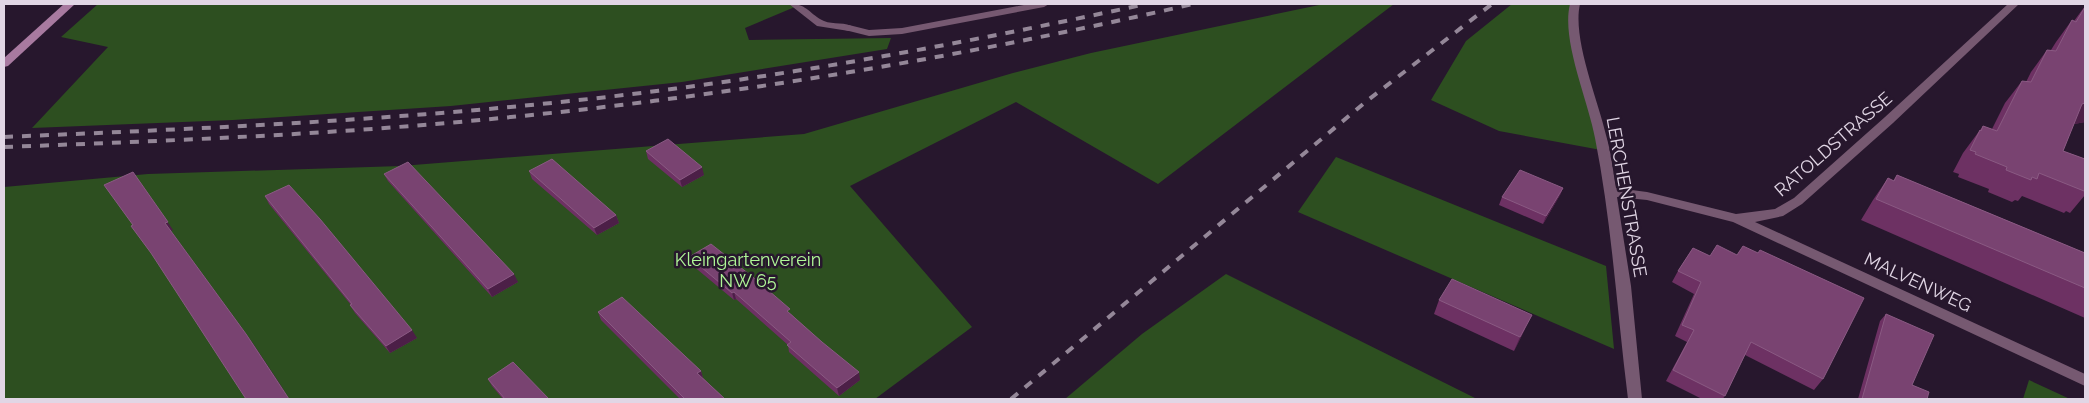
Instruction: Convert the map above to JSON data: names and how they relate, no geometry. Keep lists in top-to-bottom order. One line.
{"streets":{"street":["RATOLDSTRASSE","LERCHENSTRASSE","MALVENWEG"]},"crossings":[["RATOLDSTRASSE","LERCHENSTRASSE"],["RATOLDSTRASSE","MALVENWEG"]],"parks":["Kleingartenverein NW 65"]}
